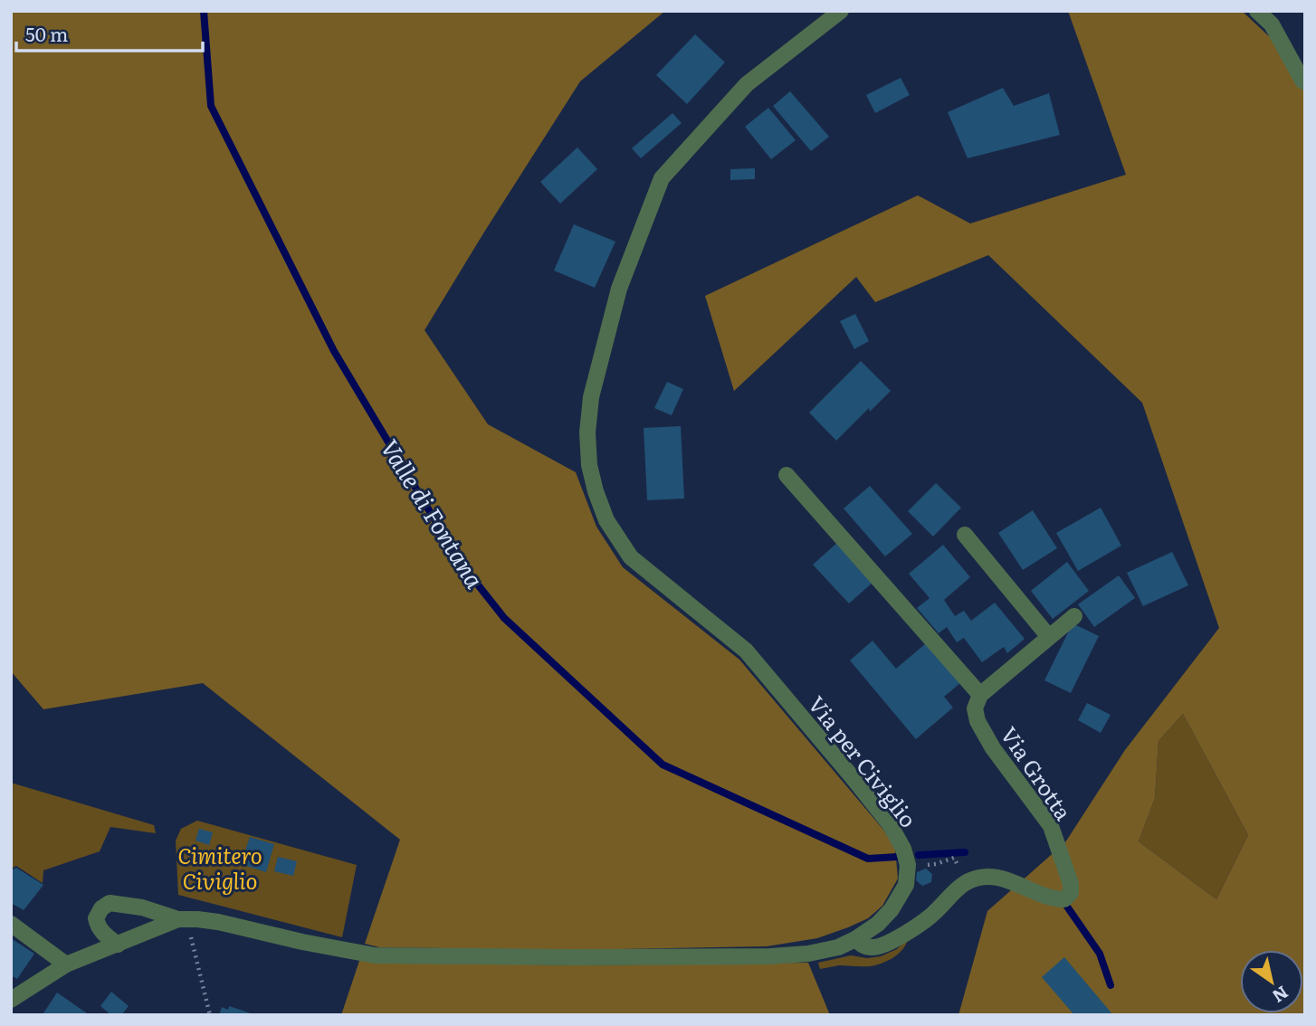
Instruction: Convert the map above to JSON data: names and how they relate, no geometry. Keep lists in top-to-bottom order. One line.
{"streets":{"street":["Via per Civiglio","Via Grotta"]},"water":["Valle di Fontana"],"parks":["Cimitero Civiglio"],"scale_bar":"50 m","north":"bottom right"}
